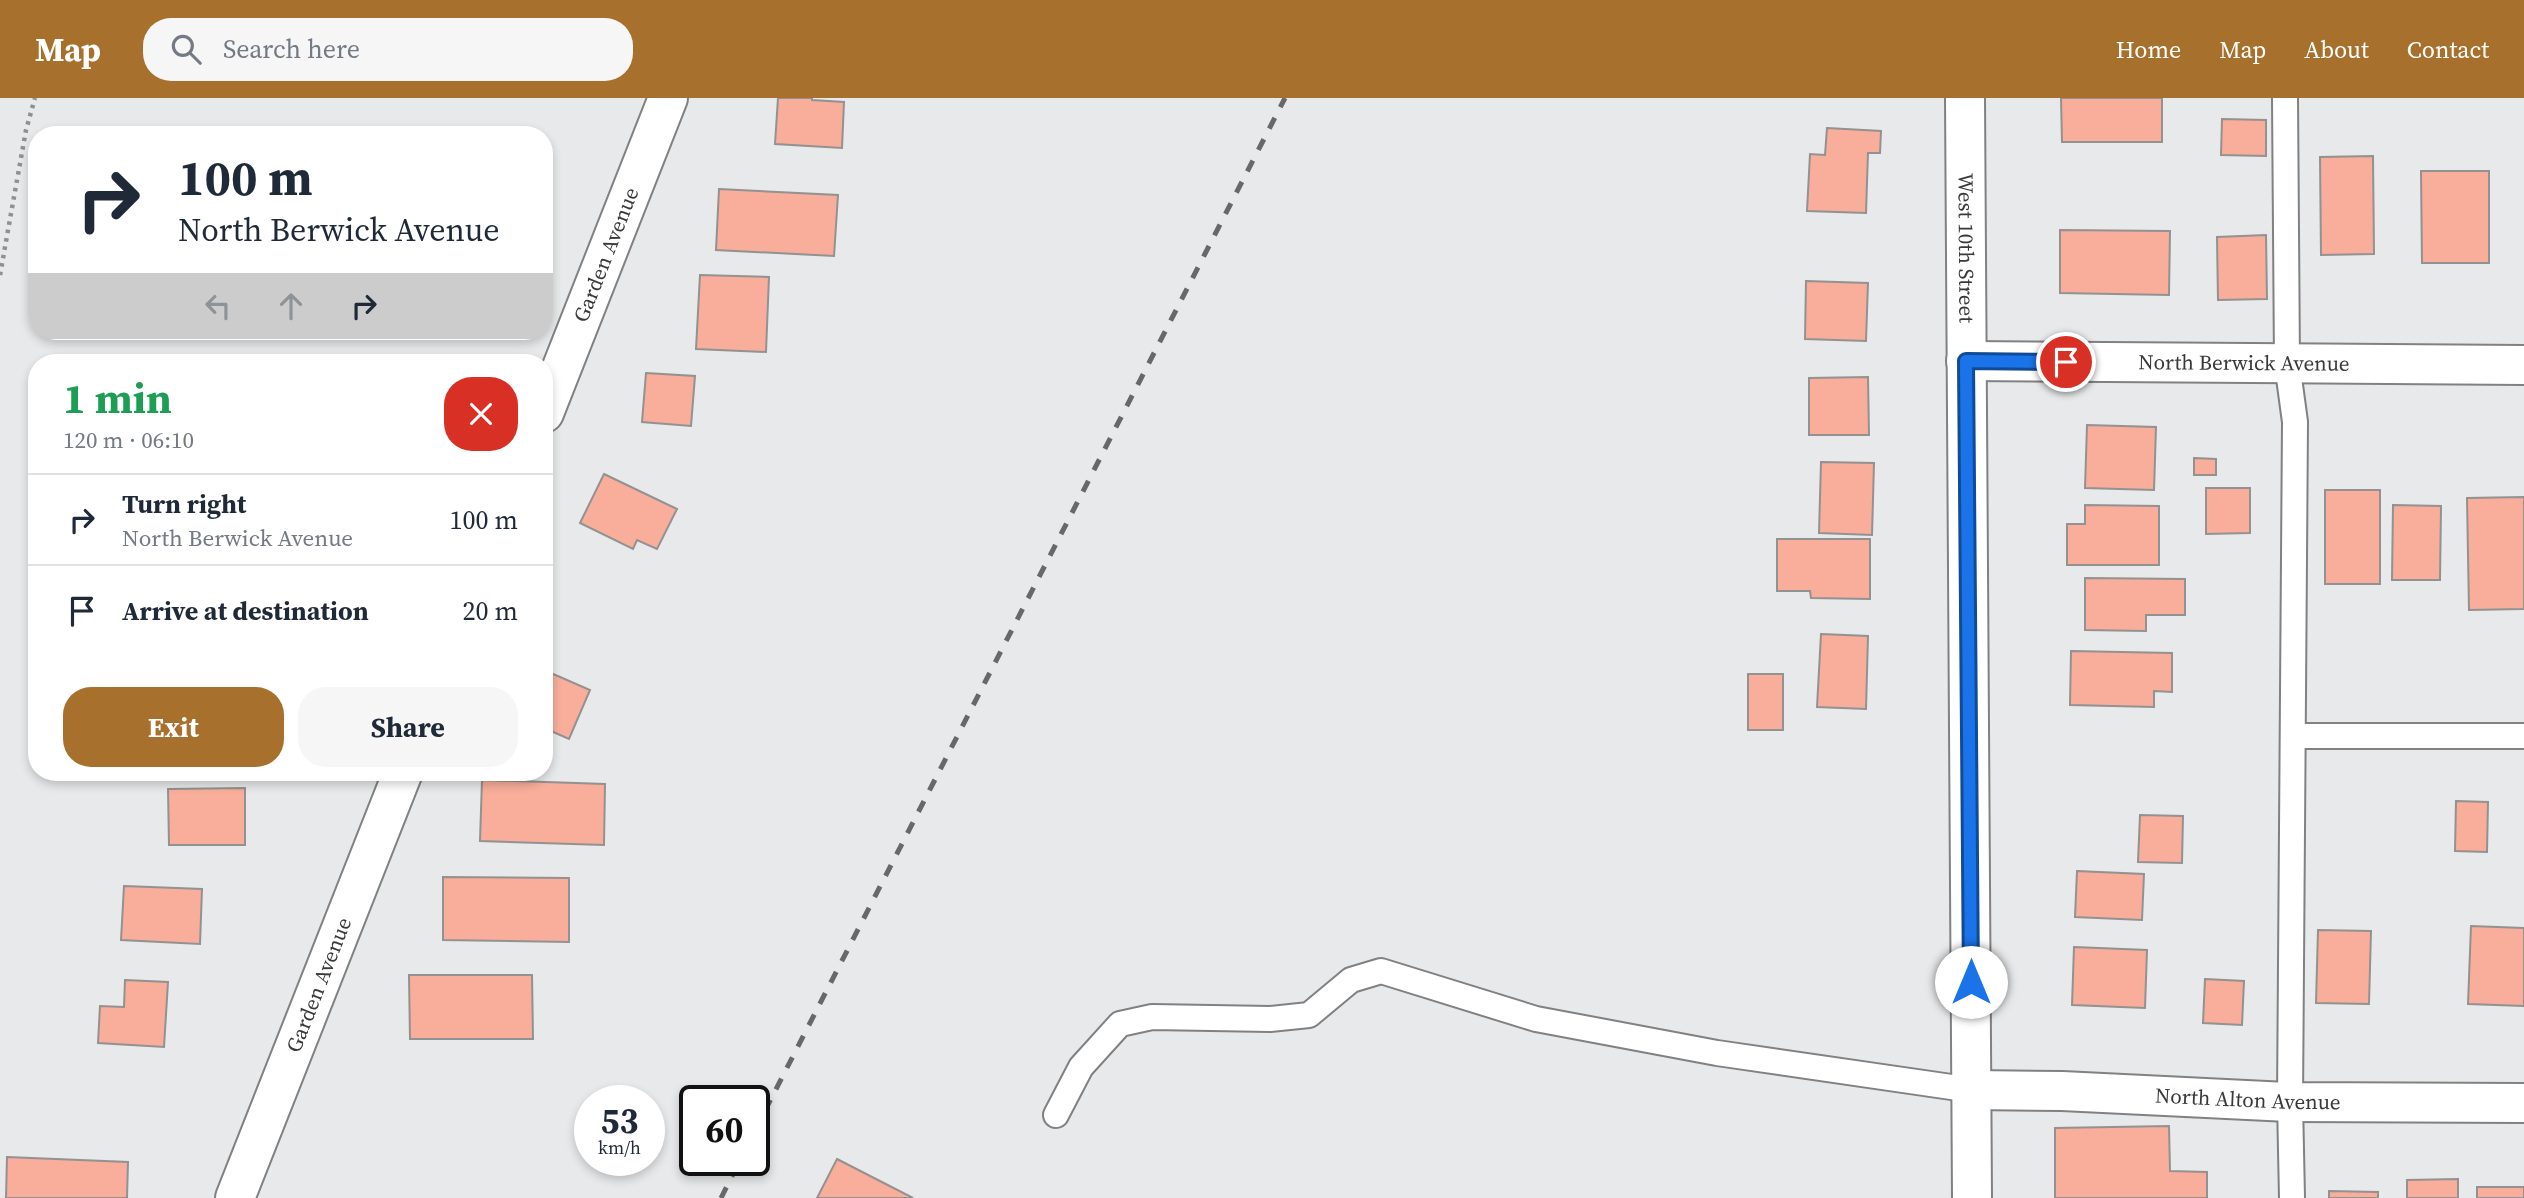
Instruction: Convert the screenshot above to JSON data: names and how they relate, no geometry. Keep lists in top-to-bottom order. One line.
{"streets":{"street":["West 10th Street","Garden Avenue","North Berwick Avenue","North Alton Avenue"]},"crossings":[["West 10th Street","North Berwick Avenue"],["West 10th Street","North Alton Avenue"]],"page":{"header":"Map","search":"Search here","nav":["Home","Map","About","Contact"],"turn":["100 m","North Berwick Avenue"],"heading":["1 min","120 m · 06:10"],"list":[{"name":"Turn right","note":"North Berwick Avenue","value":"100 m"},{"name":"Arrive at destination","value":"20 m"}],"buttons":["Exit","Share"],"speed":"53 km/h","limit":"60"}}
